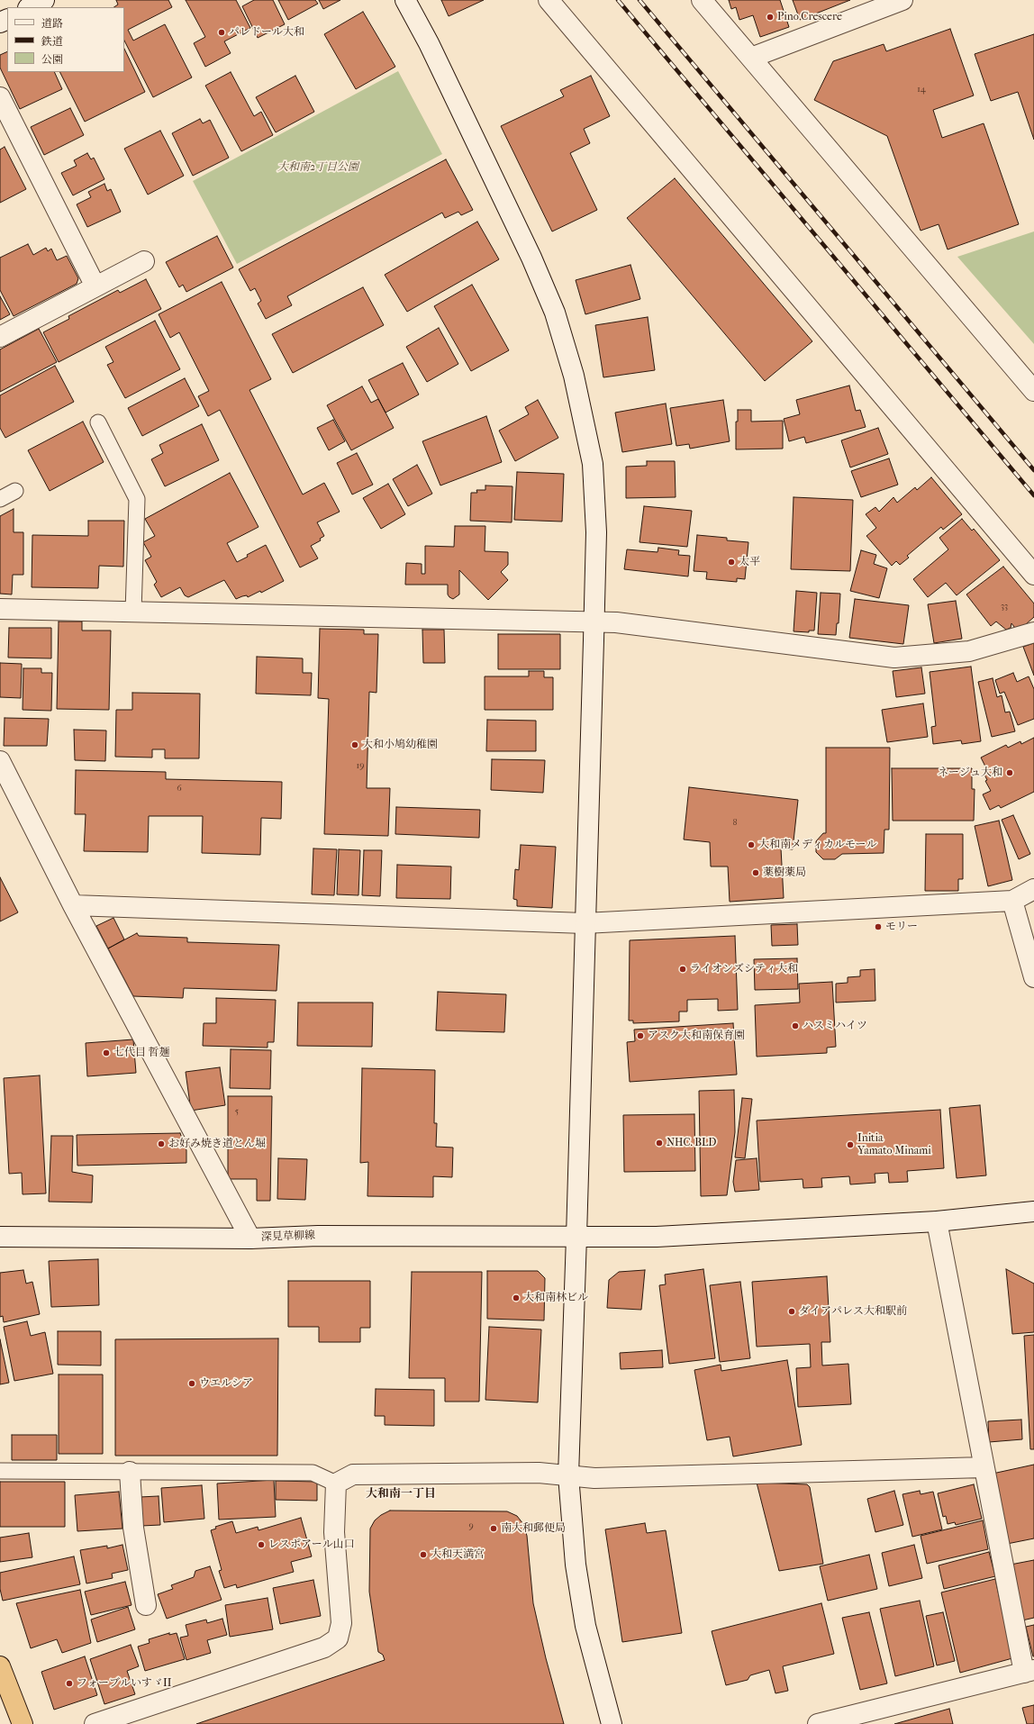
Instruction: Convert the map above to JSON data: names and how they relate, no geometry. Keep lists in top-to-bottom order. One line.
{"streets":{"street":["深見草柳線"]},"districts":["大和南一丁目"],"parks":["大和南2丁目公園"],"places":["Pino Crescere","パレドール大和","太平","大和小鳩幼稚園","ネージュ大和","大和南メディカルモール","薬樹薬局","モリー","ライオンズシティ大和","ハスミハイツ","アスク大和南保育園","七代目 哲麺","NHC. BLD","お好み焼き道とん堀","Initia Yamato Minami","大和南林ビル","ダイアパレス大和駅前","ウエルシア","南大和郵便局","レスポアール山口","大和天満宮","フォーブルいすゞII"],"house_numbers":["14","33","19","6","8","5","9"],"legend":["道路","鉄道","公園"]}
